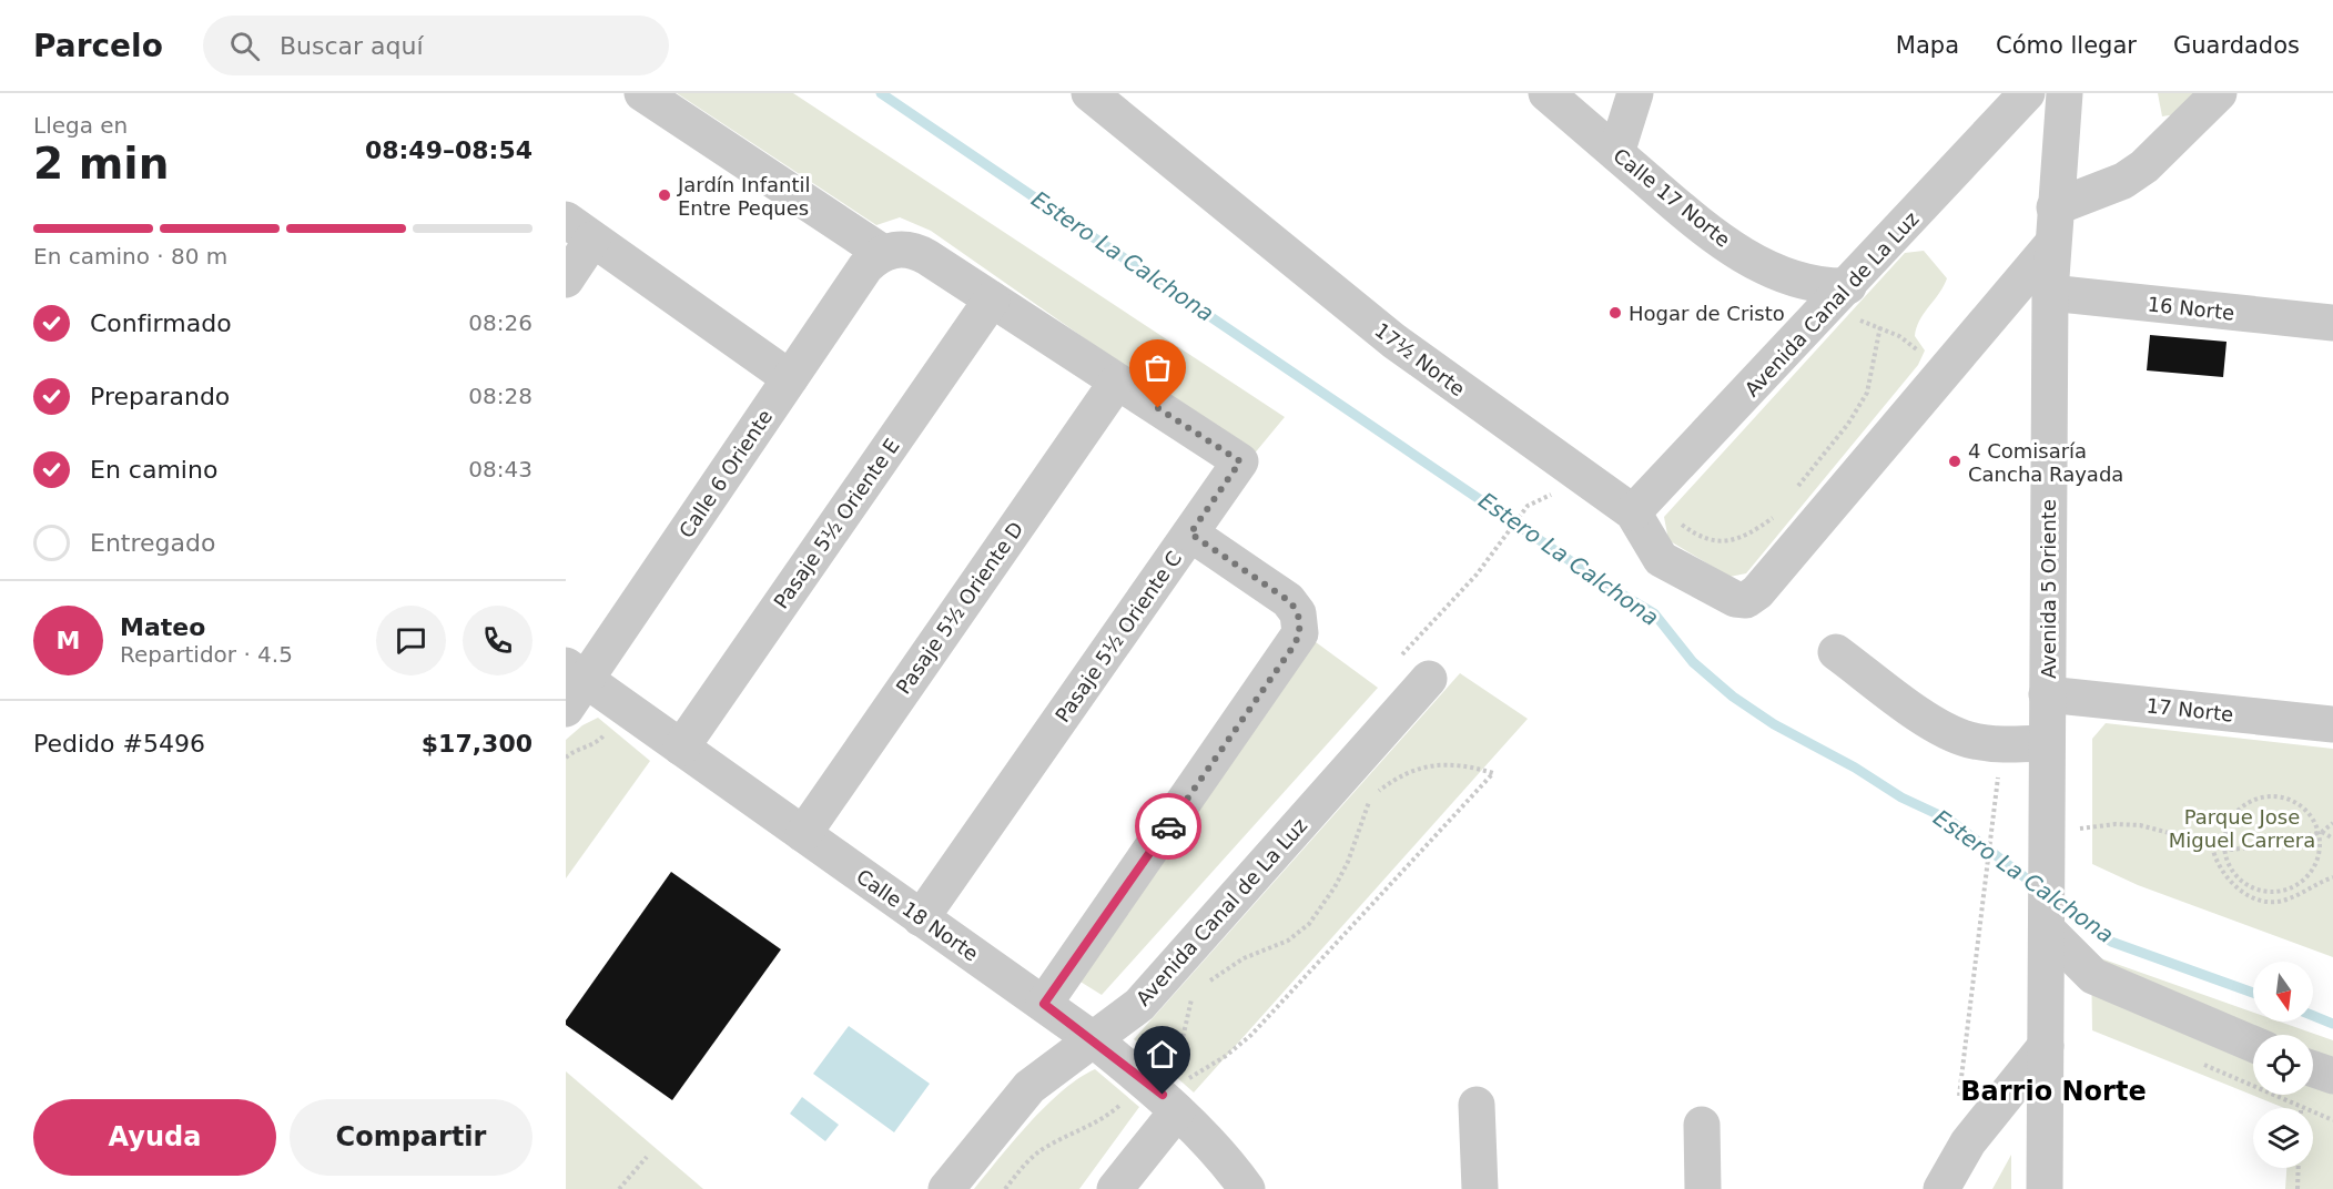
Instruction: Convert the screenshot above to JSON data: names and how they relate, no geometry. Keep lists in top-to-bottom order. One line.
{"streets":{"street":["Calle 17 Norte","Avenida Canal de La Luz","16 Norte","17½ Norte","Calle 6 Oriente","Pasaje 5½ Oriente E","Avenida 5 Oriente","Pasaje 5½ Oriente D","Pasaje 5½ Oriente C","17 Norte","Calle 18 Norte"]},"crossings":[["Calle 17 Norte","Avenida Canal de La Luz"],["Avenida Canal de La Luz","17½ Norte"],["Avenida Canal de La Luz","Calle 18 Norte"],["16 Norte","Avenida 5 Oriente"],["Calle 6 Oriente","Pasaje 5½ Oriente C"],["Calle 6 Oriente","Calle 18 Norte"],["Pasaje 5½ Oriente E","Pasaje 5½ Oriente C"],["Pasaje 5½ Oriente E","Calle 18 Norte"],["Avenida 5 Oriente","17 Norte"],["Pasaje 5½ Oriente D","Pasaje 5½ Oriente C"],["Pasaje 5½ Oriente D","Calle 18 Norte"],["Pasaje 5½ Oriente C","Calle 18 Norte"]],"districts":["Barrio Norte"],"water":["Estero La Calchona"],"parks":["Parque Jose Miguel Carrera"],"places":["Jardín Infantil Entre Peques","Hogar de Cristo","4 Comisaría Cancha Rayada"],"north":"bottom","page":{"header":"Parcelo","search":"Buscar aquí","nav":["Mapa","Cómo llegar","Guardados"],"heading":["2 min","Llega en","08:49–08:54"],"panel":["Mateo","Repartidor · 4.5","Pedido #5496","$17,300"],"bar":"En camino · 80 m","list":[["Confirmado","08:26"],["Preparando","08:28"],["En camino","08:43"],"Entregado"],"round":"M","buttons":["Ayuda","Compartir"]}}
